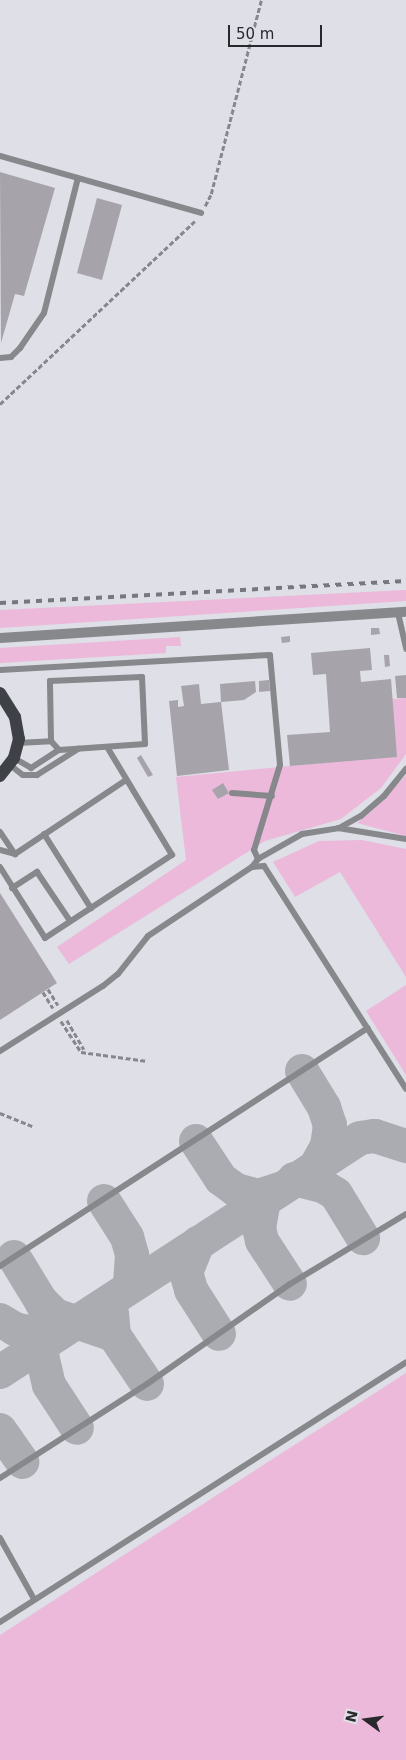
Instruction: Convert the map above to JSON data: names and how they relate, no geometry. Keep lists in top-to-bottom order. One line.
{"scale_bar":"50 m","north":"left"}
